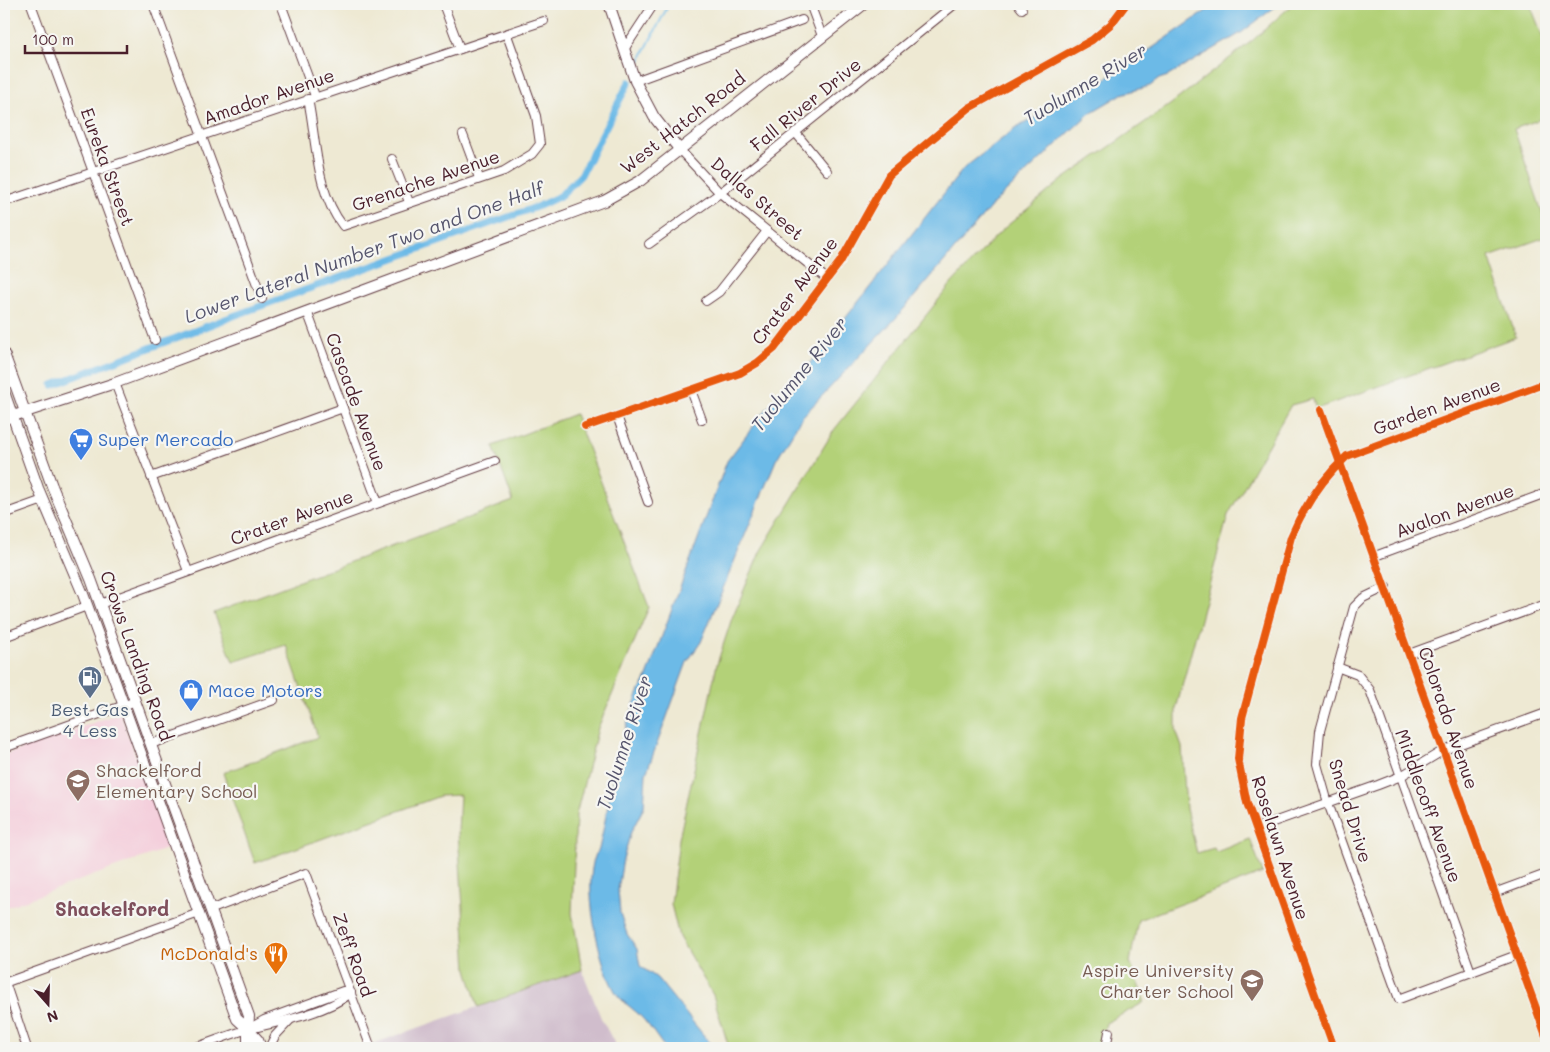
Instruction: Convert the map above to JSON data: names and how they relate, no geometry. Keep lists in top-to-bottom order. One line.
{"streets":{"main road":["West Hatch Road","Dallas Street","Crows Landing Road"],"street":["Amador Avenue","Fall River Drive","Eureka Street","Grenache Avenue","Crater Avenue","Cascade Avenue","Garden Avenue","Avalon Avenue","Colorado Avenue","Middlecoff Avenue","Snead Drive","Roselawn Avenue","Zeff Road"]},"crossings":[["Amador Avenue","Eureka Street"],["Amador Avenue","Grenache Avenue"],["Fall River Drive","Dallas Street"],["West Hatch Road","Dallas Street"],["West Hatch Road","Cascade Avenue"],["West Hatch Road","Crows Landing Road"],["Dallas Street","Crater Avenue"],["Crater Avenue","Cascade Avenue"],["Crater Avenue","Crows Landing Road"],["Garden Avenue","Colorado Avenue"],["Garden Avenue","Roselawn Avenue"],["Avalon Avenue","Colorado Avenue"],["Crows Landing Road","Zeff Road"],["Colorado Avenue","Snead Drive"],["Colorado Avenue","Roselawn Avenue"],["Middlecoff Avenue","Snead Drive"]],"districts":["Shackelford"],"water":["Tuolumne River","Lower Lateral Number Two and One Half"],"places":{"supermarket":["Super Mercado"],"fuel station":["Best Gas 4 Less"],"shop":["Mace Motors"],"school or university":["Shackelford Elementary School","Aspire University Charter School"],"restaurant":["McDonald's"]},"scale_bar":"100 m","north":"bottom"}
